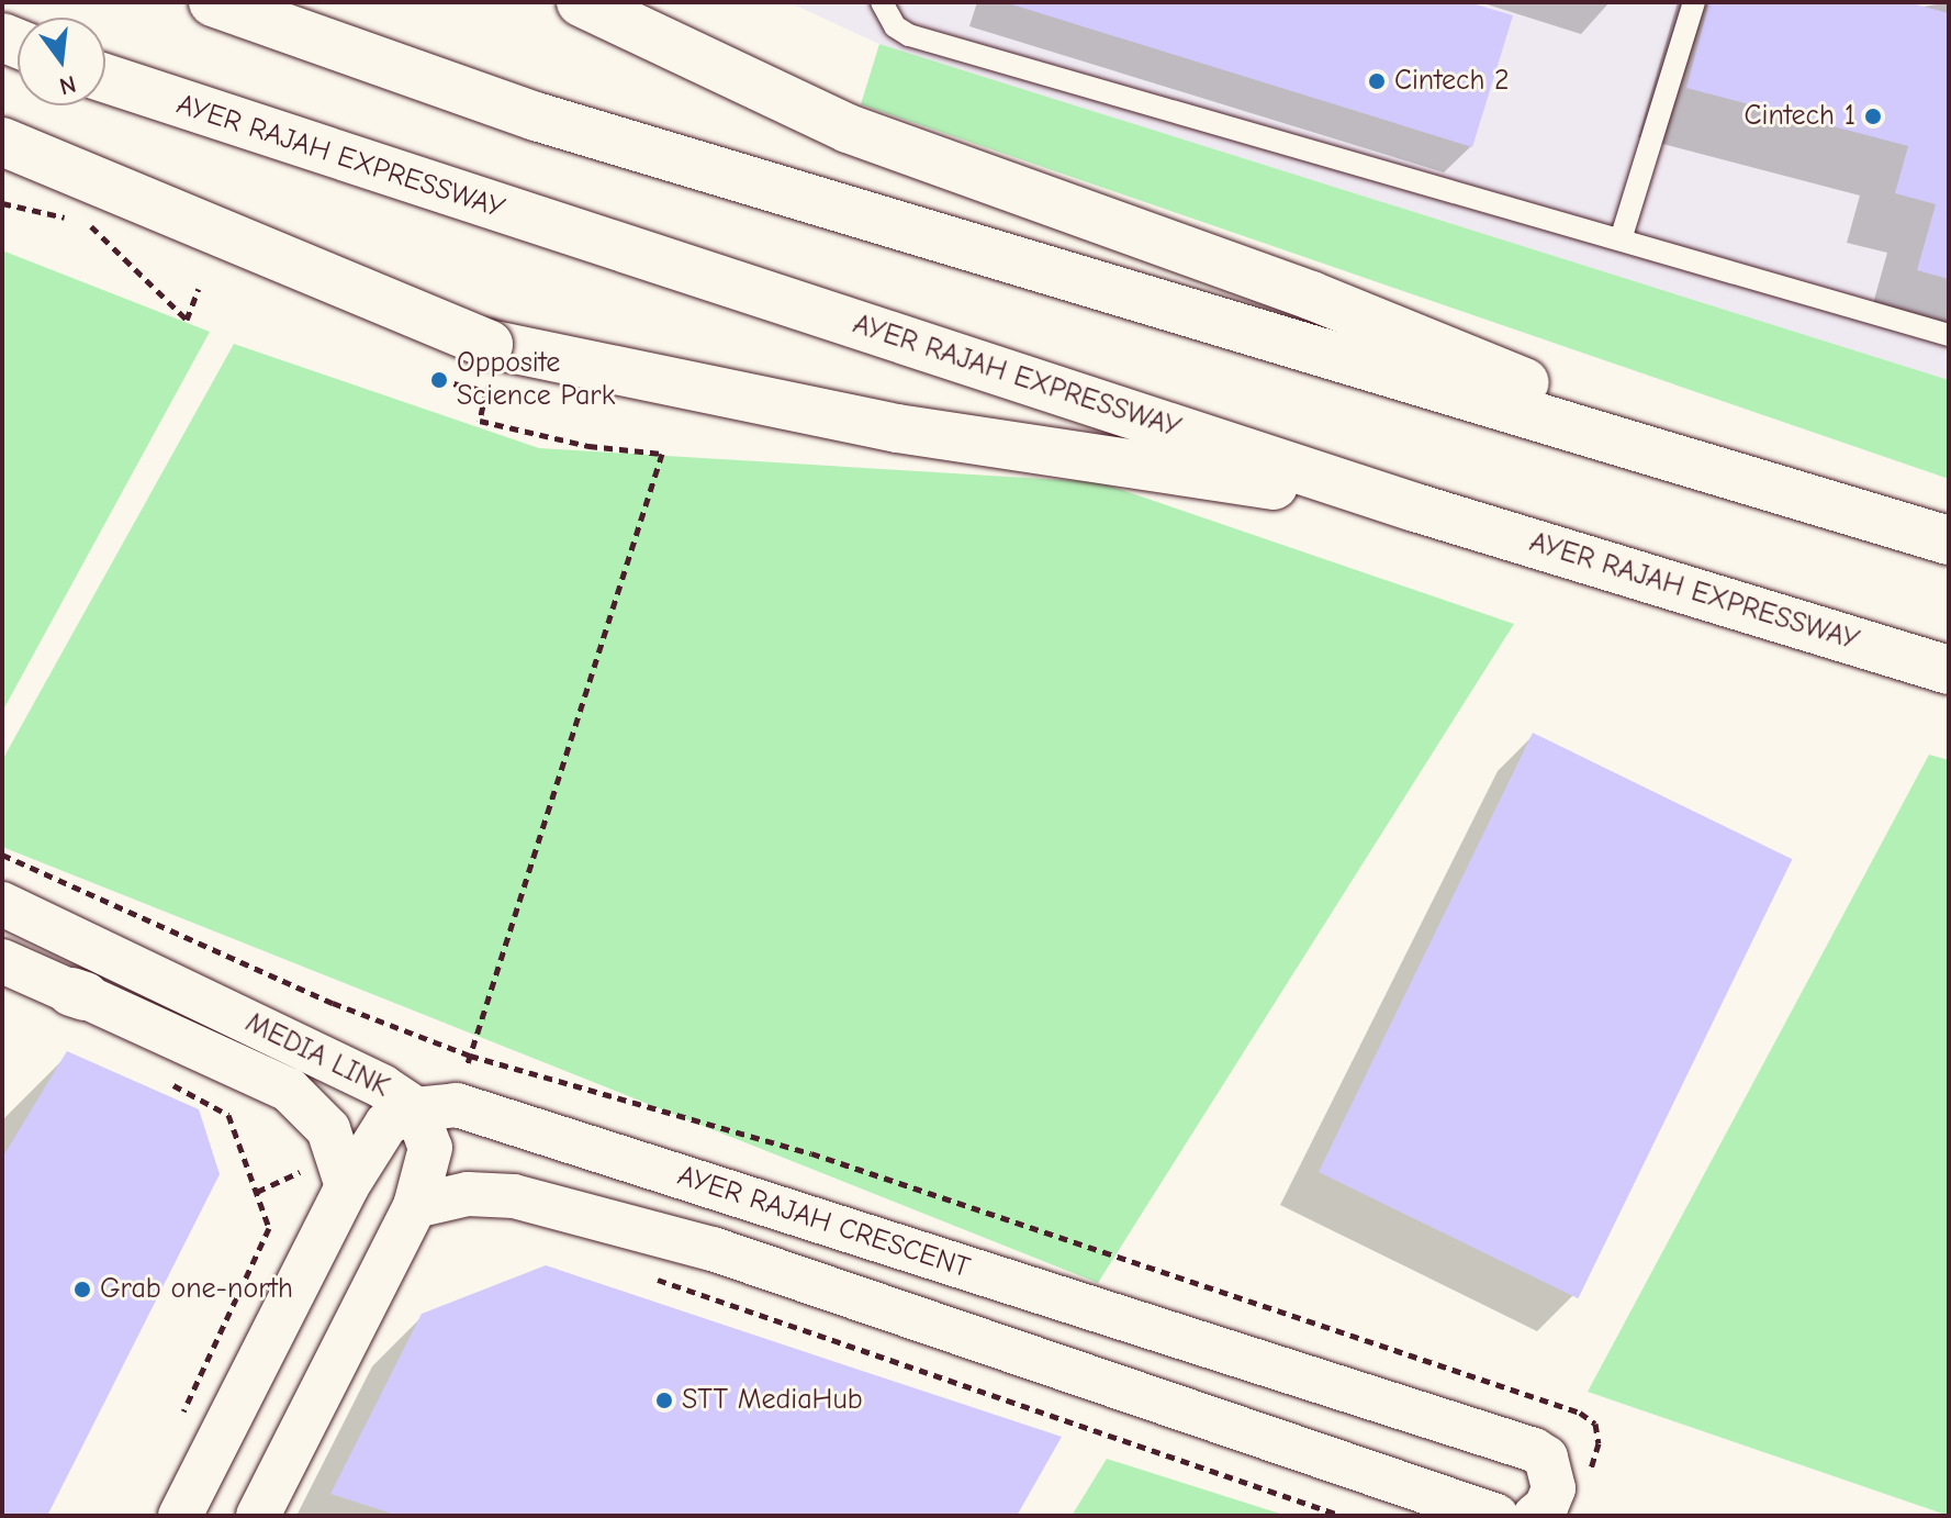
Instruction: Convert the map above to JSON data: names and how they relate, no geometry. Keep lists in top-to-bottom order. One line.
{"streets":{"highway":["AYER RAJAH EXPRESSWAY"],"street":["MEDIA LINK","AYER RAJAH CRESCENT"]},"crossings":[["MEDIA LINK","AYER RAJAH CRESCENT"]],"places":["Cintech 2","Cintech 1","Opposite Science Park","Grab one-north","STT MediaHub"],"north":"bottom"}
